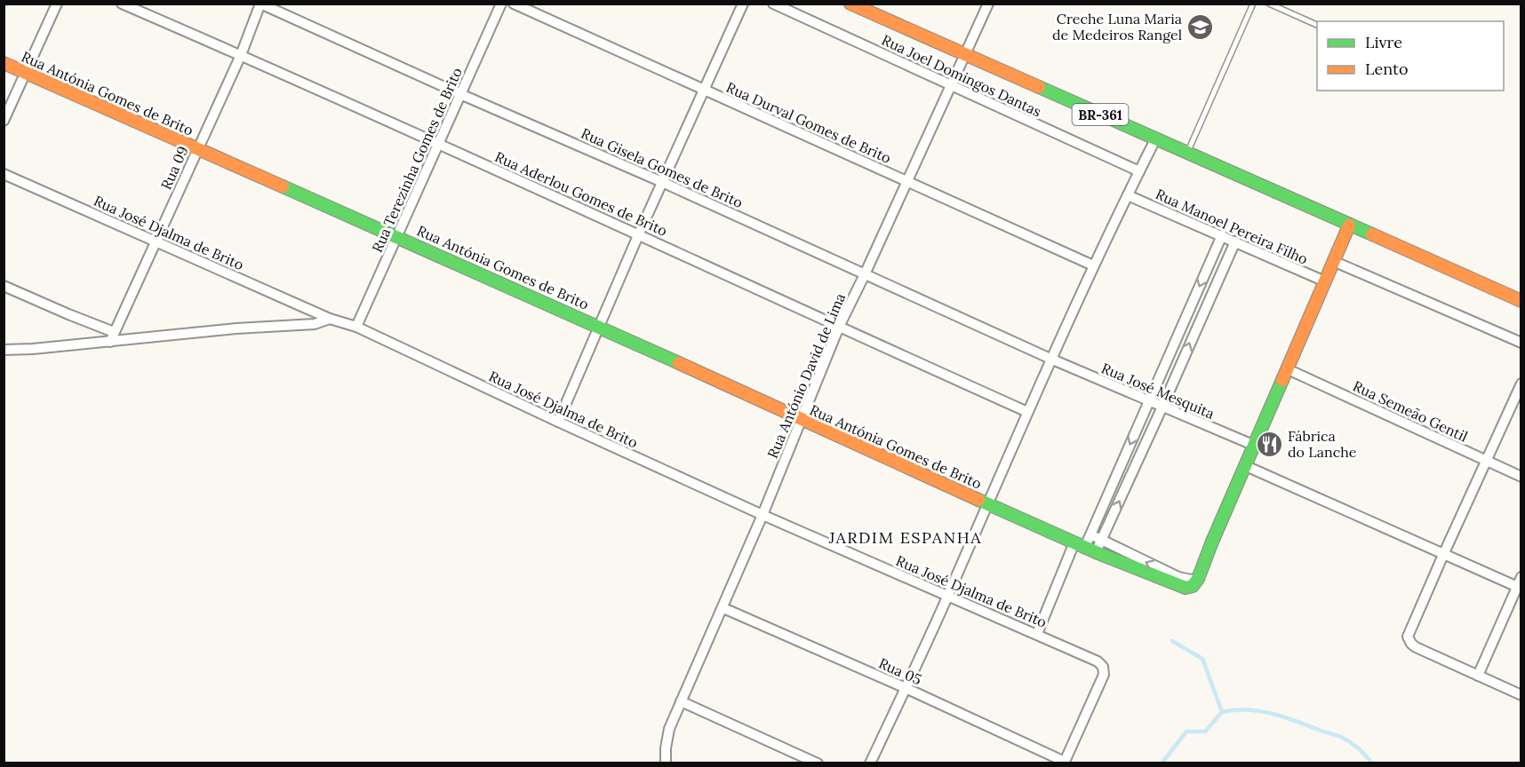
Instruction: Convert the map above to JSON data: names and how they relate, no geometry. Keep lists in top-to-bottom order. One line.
{"streets":{"street":["Rua Joel Domingos Dantas","Rua Antónia Gomes de Brito","BR-361","Rua Durval Gomes de Brito","Rua Terezinha Gomes de Brito","Rua 09","Rua Gisela Gomes de Brito","Rua Aderlou Gomes de Brito","Rua Manoel Pereira Filho","Rua José Djalma de Brito","Rua António David de Lima","Rua José Mesquita","Rua Semeão Gentil","Rua 05"]},"crossings":[["Rua Joel Domingos Dantas","Rua António David de Lima"],["Rua Antónia Gomes de Brito","Rua Terezinha Gomes de Brito"],["Rua Antónia Gomes de Brito","Rua 09"],["Rua Antónia Gomes de Brito","Rua António David de Lima"],["BR-361","Rua António David de Lima"],["Rua Durval Gomes de Brito","Rua António David de Lima"],["Rua Terezinha Gomes de Brito","Rua Gisela Gomes de Brito"],["Rua Terezinha Gomes de Brito","Rua Aderlou Gomes de Brito"],["Rua Terezinha Gomes de Brito","Rua José Djalma de Brito"],["Rua 09","Rua Gisela Gomes de Brito"],["Rua 09","Rua Aderlou Gomes de Brito"],["Rua 09","Rua José Djalma de Brito"],["Rua Gisela Gomes de Brito","Rua António David de Lima"],["Rua Gisela Gomes de Brito","Rua José Mesquita"],["Rua Aderlou Gomes de Brito","Rua António David de Lima"],["Rua José Djalma de Brito","Rua António David de Lima"],["Rua José Djalma de Brito","Rua 05"],["Rua António David de Lima","Rua 05"]],"districts":["JARDIM ESPANHA"],"places":{"school or university":["Creche Luna Maria de Medeiros Rangel"],"restaurant":["Fábrica do Lanche"]},"legend":["Livre","Lento"]}
